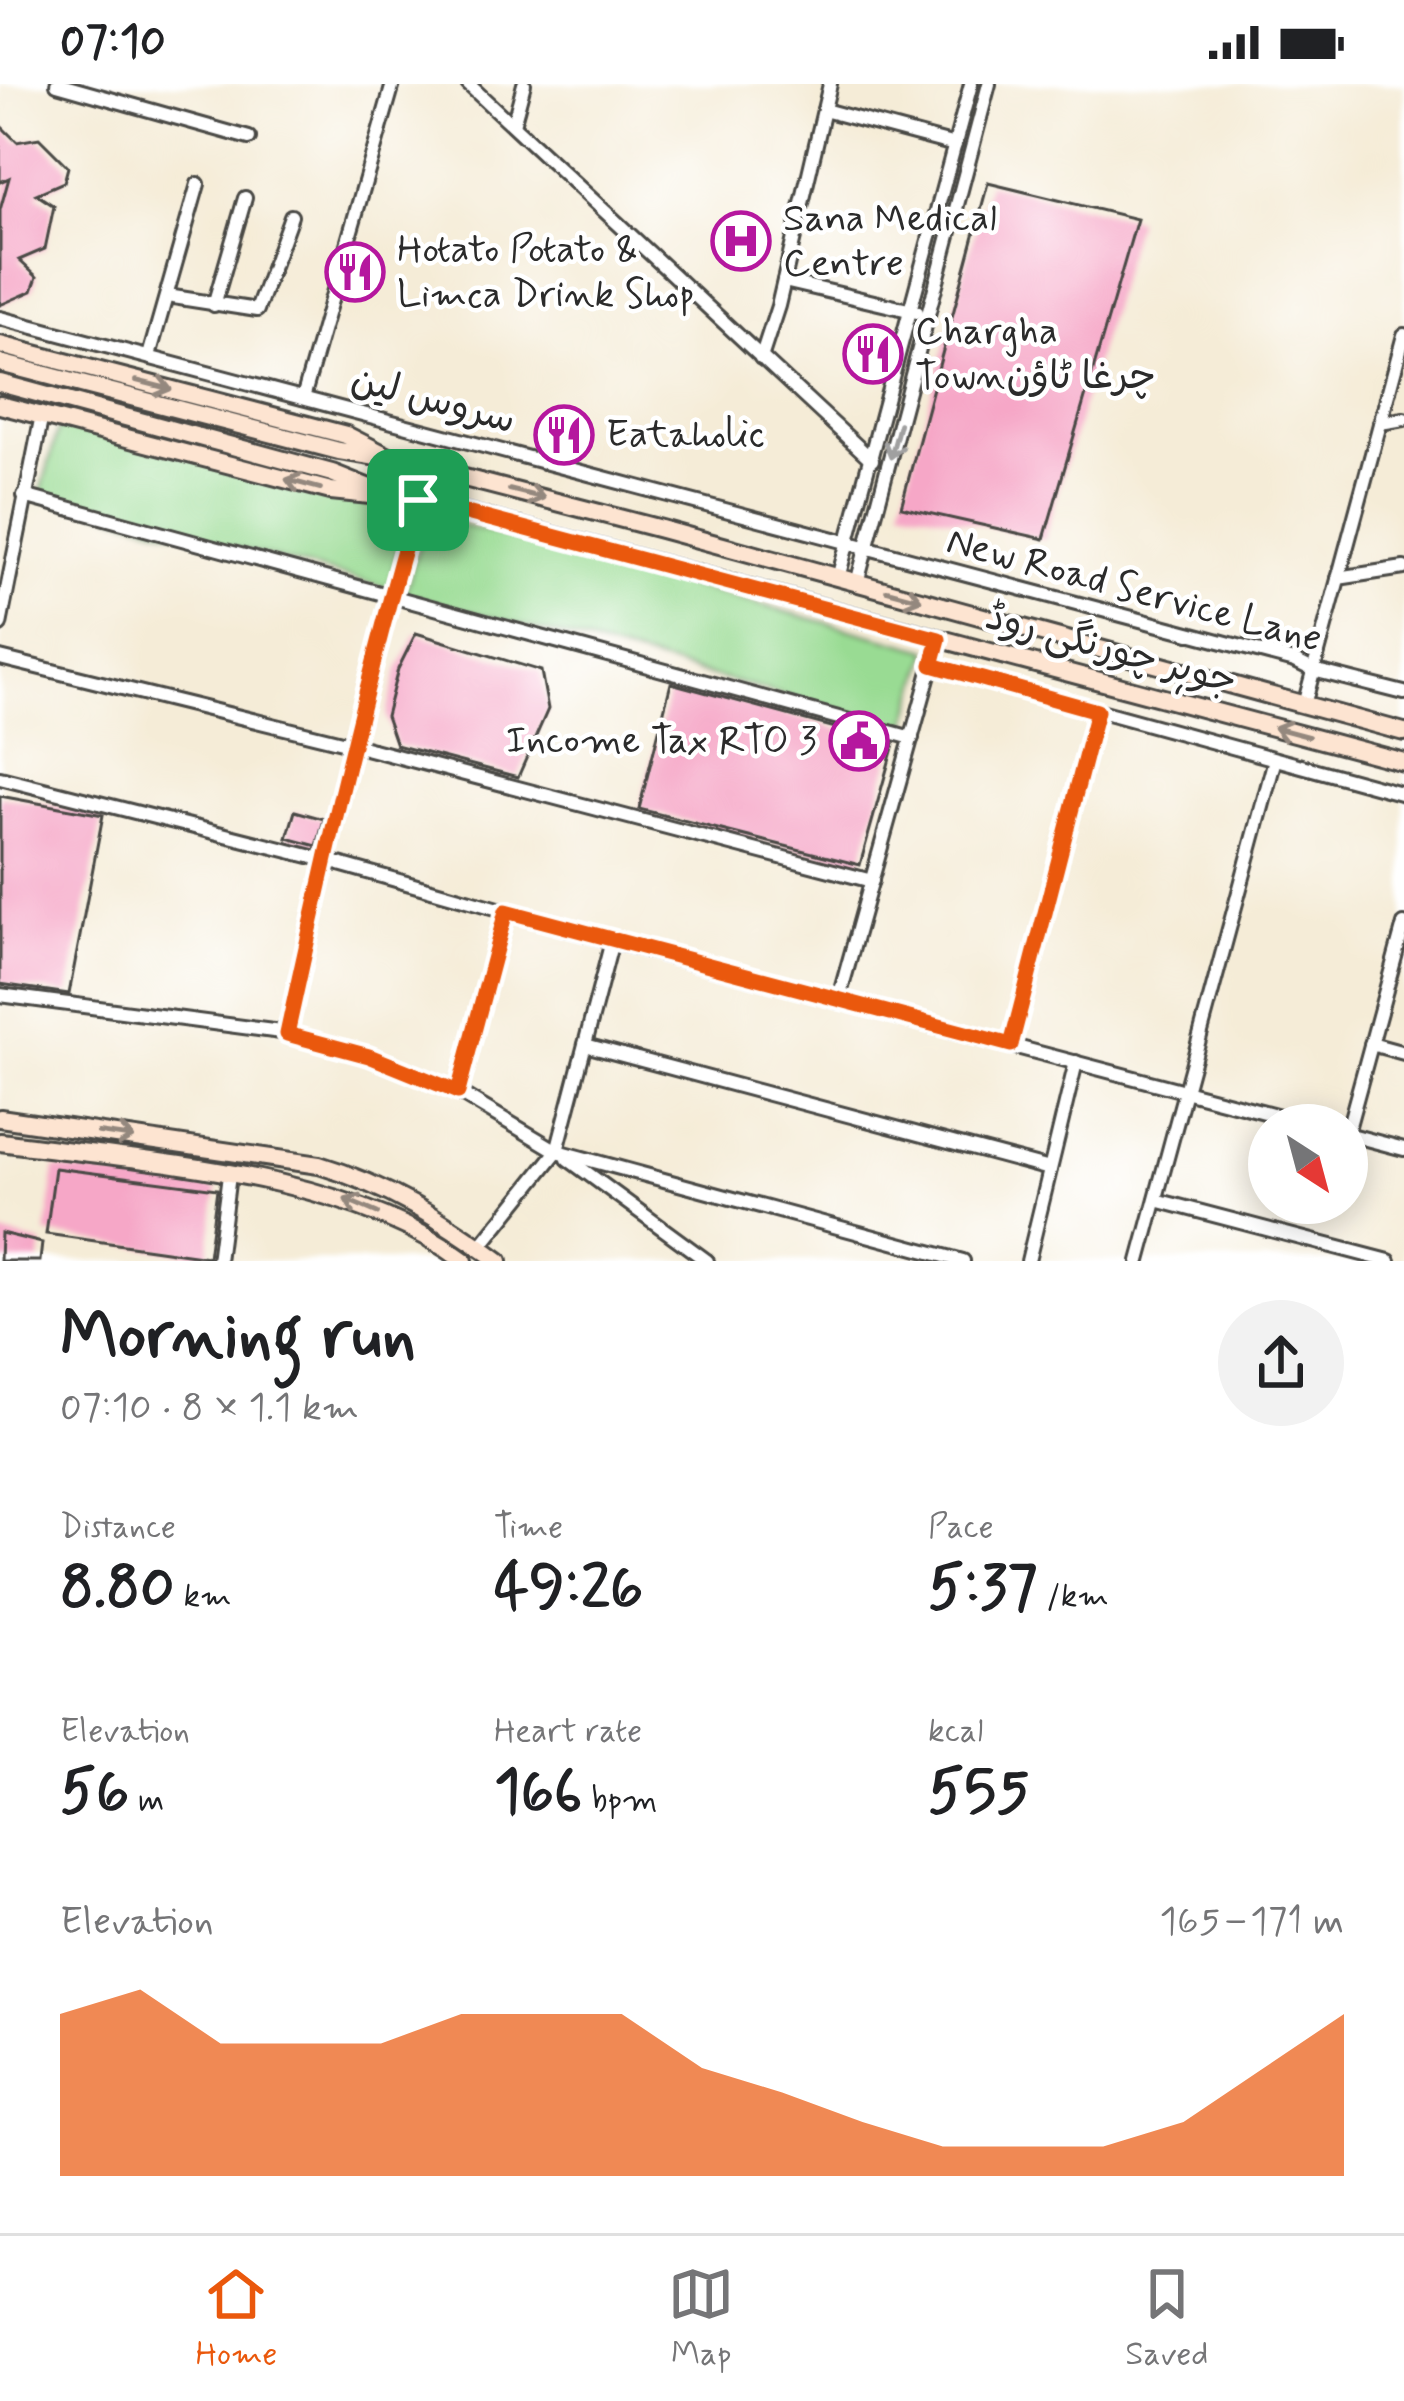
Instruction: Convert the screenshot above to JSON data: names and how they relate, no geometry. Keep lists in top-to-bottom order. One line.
{"streets":{"main road":["جوہر چورنگی روڈ"],"street":["سروس لین","New Road Service Lane"]},"crossings":[["سروس لین","New Road Service Lane"]],"places":{"hospital":["Sana Medical Centre"],"restaurant":["Hotato Potato & Limca Drink Shop","Chargha Townچرغا ٹاؤن","Eataholic"],"public building":["Income Tax RTO 3"]},"north":"bottom right","page":{"status":"07:10","heading":["Morning run","07:10 · 8 × 1.1 km"],"stats":[["Distance","8.80 km"],["Time","49:26"],["Pace","5:37 /km"],["Elevation","56 m"],["Heart rate","166 bpm"],["kcal","555"]],"chart":["Elevation","165–171 m"],"tabs":["Home","Map","Saved"]}}
